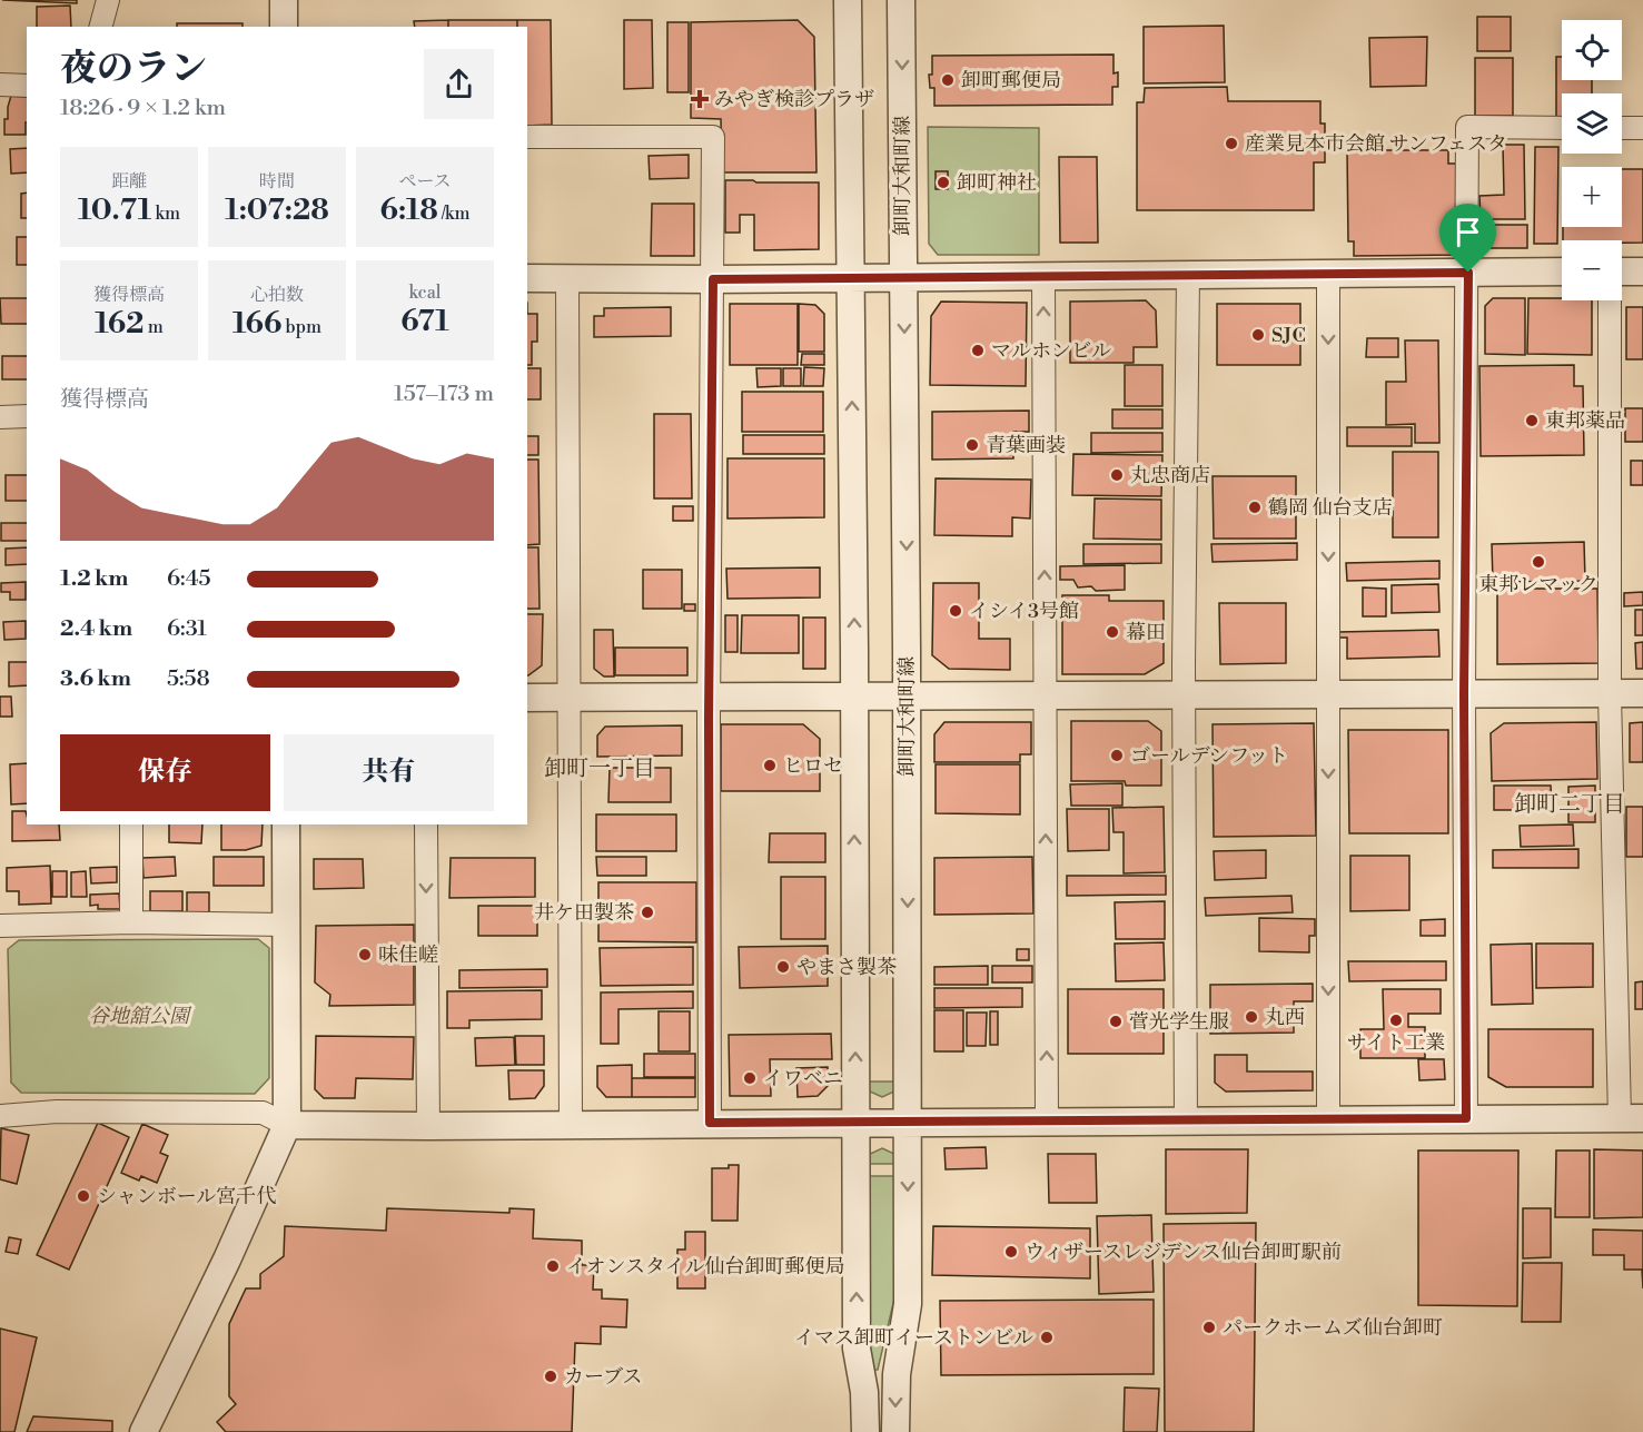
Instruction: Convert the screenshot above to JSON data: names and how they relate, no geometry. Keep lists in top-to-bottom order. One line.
{"streets":{"street":["卸町大和町線"]},"districts":["卸町一丁目","卸町二丁目"],"parks":["谷地舘公園"],"places":{"other":["卸町郵便局","産業見本市会館 サンフェスタ","卸町神社","SJC","マルホンビル","東邦薬品","青葉画装","丸忠商店","鶴岡 仙台支店","東邦レマック","イシイ3号館","幕田","ゴールデンフット","ヒロセ","井ケ田製茶","味佳嵯","やまさ製茶","丸西","サイト工業","菅光学生服","イワベニ","シャンボール宮千代","ウィザースレジデンス仙台卸町駅前","イオンスタイル仙台卸町郵便局","パークホームズ仙台卸町","イマス卸町イーストンビル","カーブス"],"health":["みやぎ検診プラザ"]},"page":{"map_buttons":["+","−"],"heading":["夜のラン","18:26 · 9 × 1.2 km"],"stats":[["距離","10.71 km"],["時間","1:07:28"],["ペース","6:18 /km"],["獲得標高","162 m"],["心拍数","166 bpm"],["kcal","671"]],"chart":["獲得標高","157–173 m"],"list":[{"name":"1.2 km","note":"6:45"},{"name":"2.4 km","note":"6:31"},{"name":"3.6 km","note":"5:58"}],"buttons":["保存","共有"]}}
